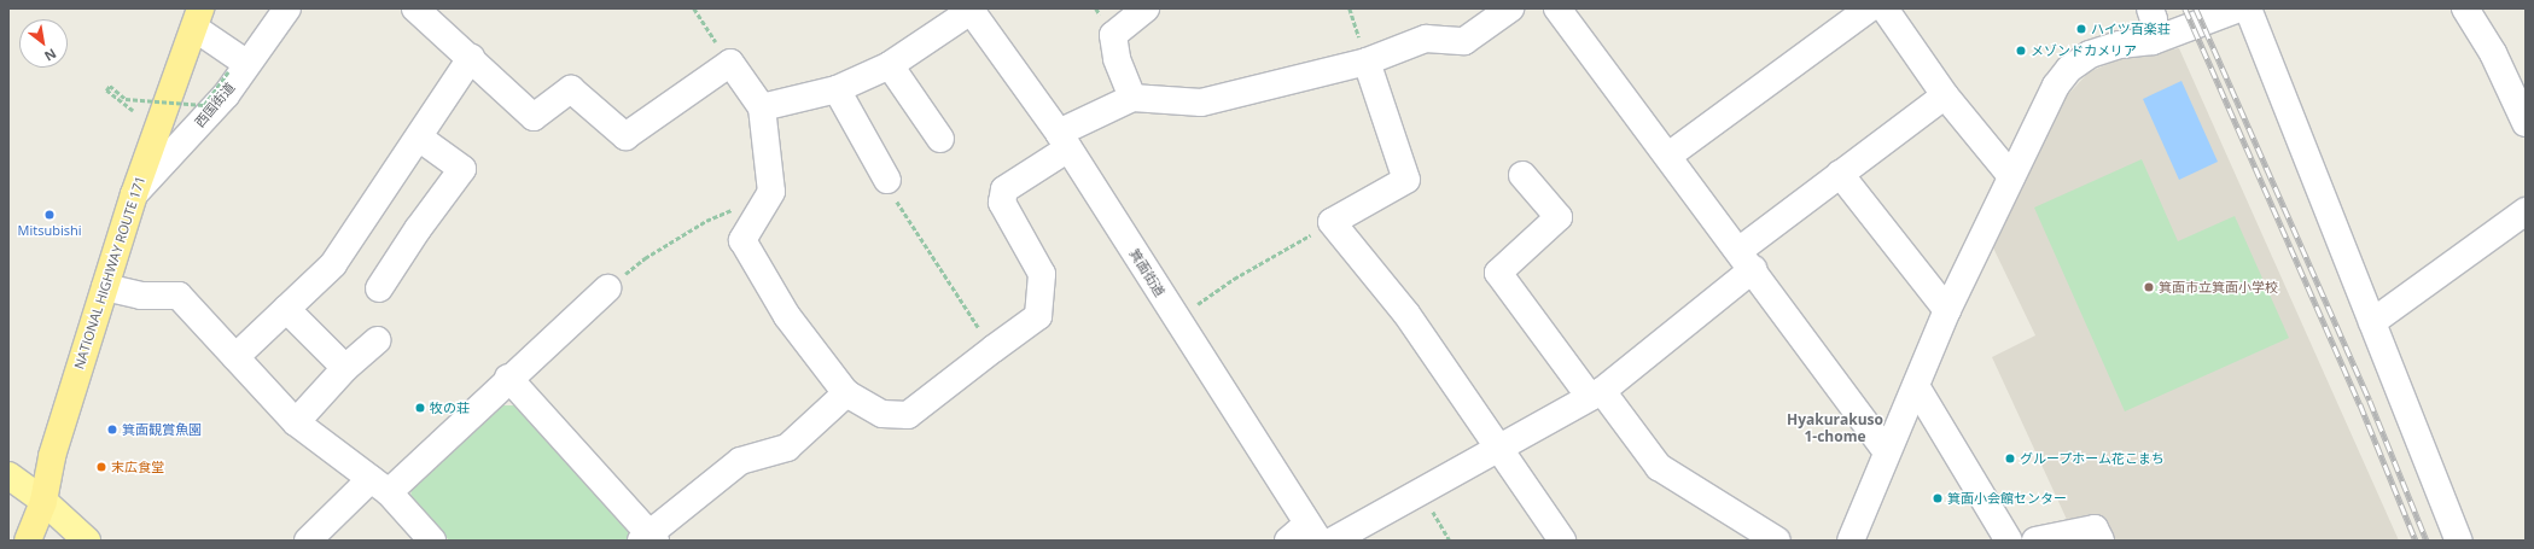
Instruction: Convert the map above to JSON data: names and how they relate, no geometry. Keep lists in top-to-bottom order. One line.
{"streets":{"highway":["NATIONAL HIGHWAY ROUTE 171"],"street":["西国街道","箕面街道"]},"crossings":[["西国街道","NATIONAL HIGHWAY ROUTE 171"]],"districts":["Hyakurakuso 1-chome"],"places":["ハイツ百楽荘","メゾンドカメリア","Mitsubishi","箕面市立箕面小学校","牧の荘","箕面観賞魚園","グループホーム花こまち","末広食堂","箕面小会館センター"],"north":"bottom right"}
